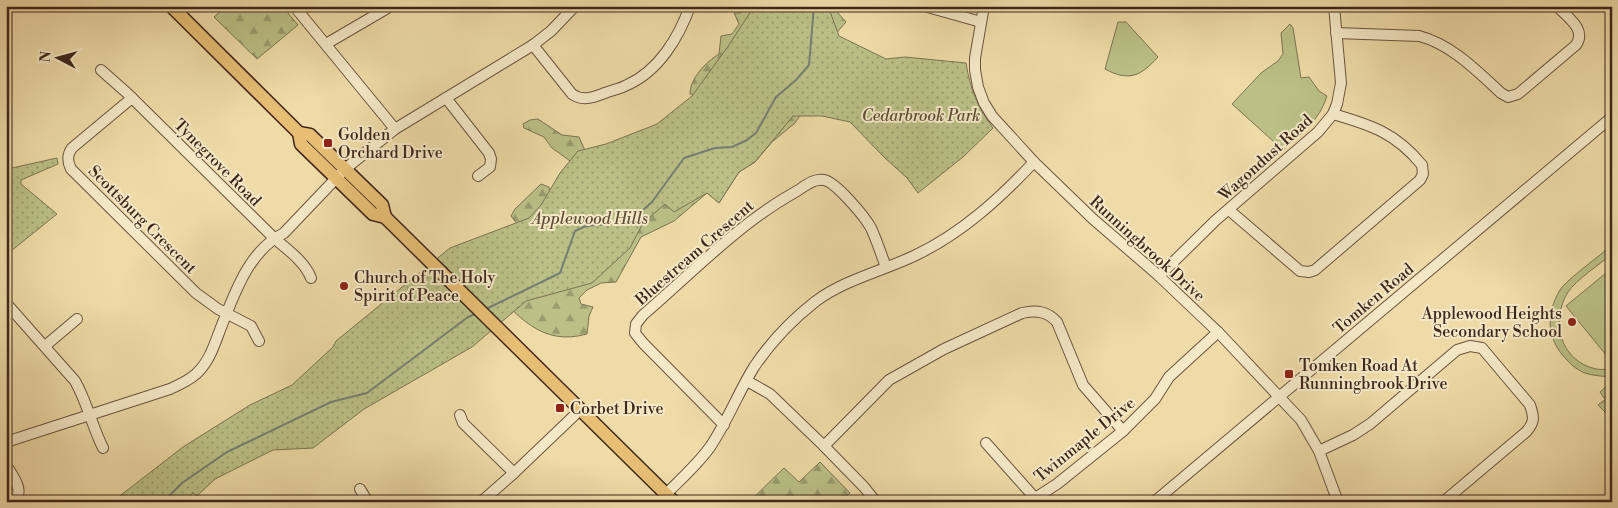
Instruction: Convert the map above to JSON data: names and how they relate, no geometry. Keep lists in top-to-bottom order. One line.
{"streets":{"street":["Wagondust Road","Tynegrove Road","Scottsburg Crescent","Runningbrook Drive","Bluestream Crescent","Tomken Road","Twinmaple Drive"]},"crossings":[["Wagondust Road","Runningbrook Drive"],["Tynegrove Road","Scottsburg Crescent"],["Runningbrook Drive","Tomken Road"],["Runningbrook Drive","Twinmaple Drive"]],"parks":["Cedarbrook Park","Applewood Hills"],"places":{"transit":["Golden Orchard Drive","Tomken Road At Runningbrook Drive","Corbet Drive"],"other":["Church of The Holy Spirit of Peace","Applewood Heights Secondary School"]},"north":"left"}
